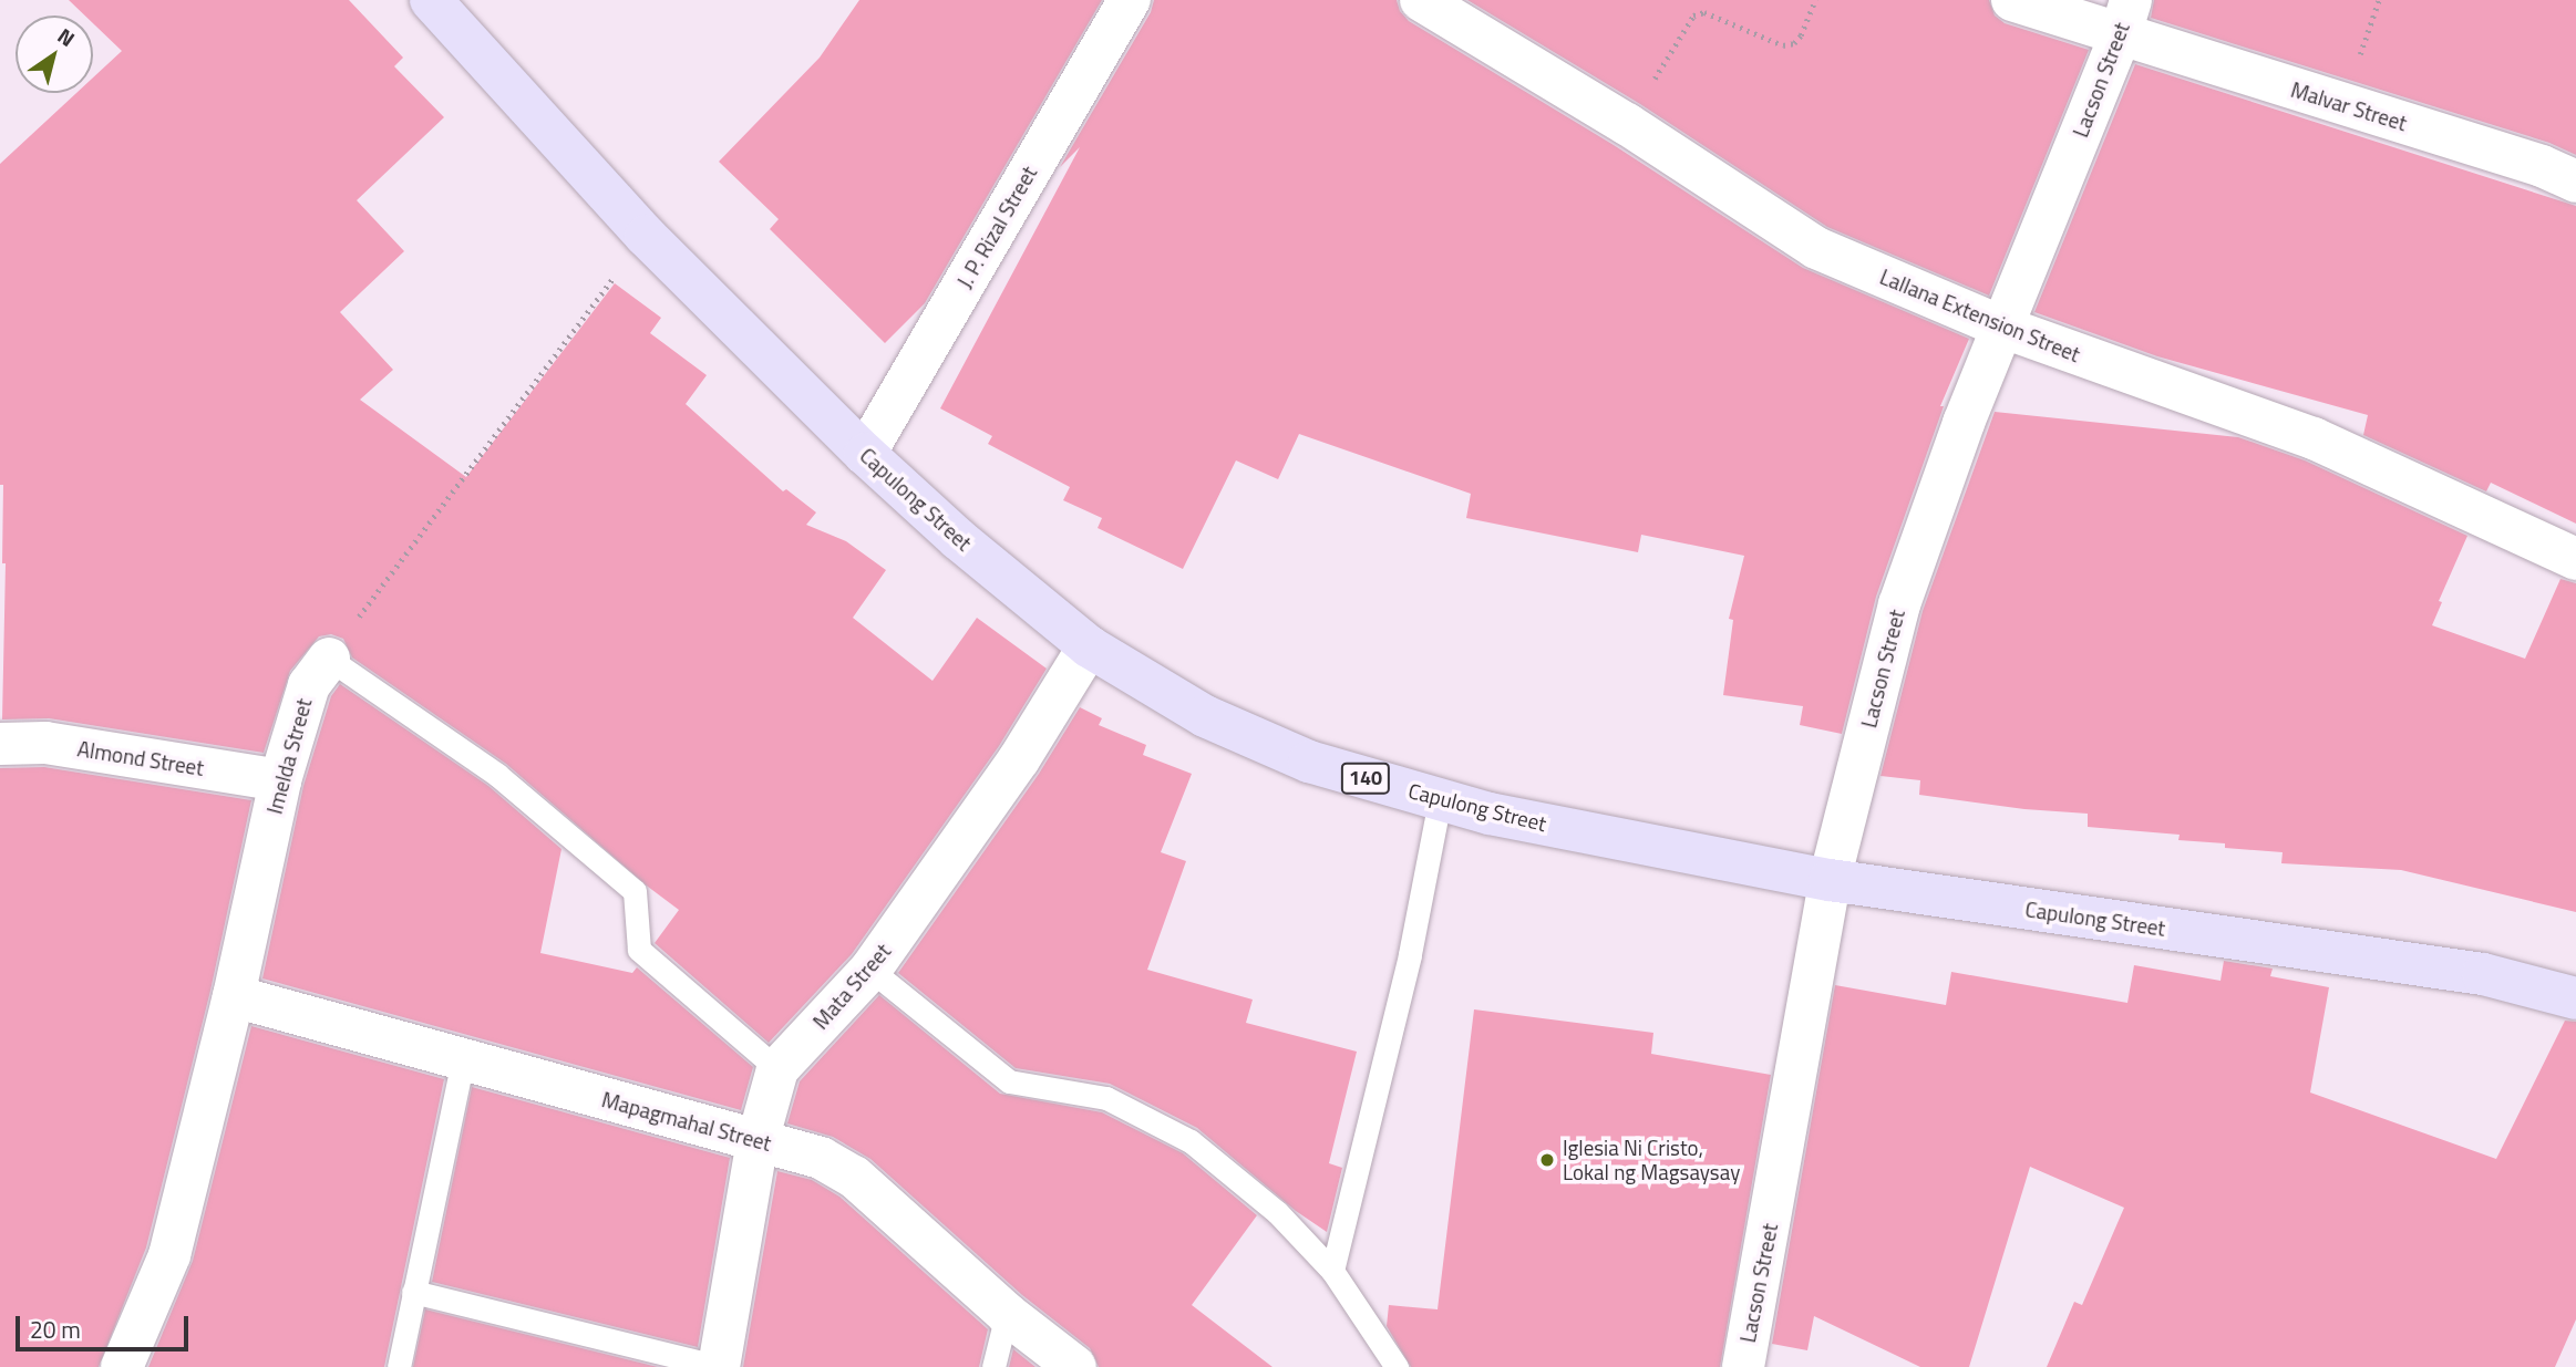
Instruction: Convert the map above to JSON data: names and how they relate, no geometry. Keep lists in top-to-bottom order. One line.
{"streets":{"main road":["Capulong Street","140"],"street":["Lacson Street","Malvar Street","J. P. Rizal Street","Lallana Extension Street","Imelda Street","Almond Street","Mata Street","Mapagmahal Street"]},"crossings":[["Lacson Street","Malvar Street"],["Lacson Street","Lallana Extension Street"],["Lacson Street","Capulong Street"],["J. P. Rizal Street","Capulong Street"],["Capulong Street","Mata Street"],["Imelda Street","Almond Street"],["Imelda Street","Mapagmahal Street"],["Mata Street","Mapagmahal Street"]],"places":["Iglesia Ni Cristo, Lokal ng Magsaysay"],"scale_bar":"20 m","north":"top right"}
